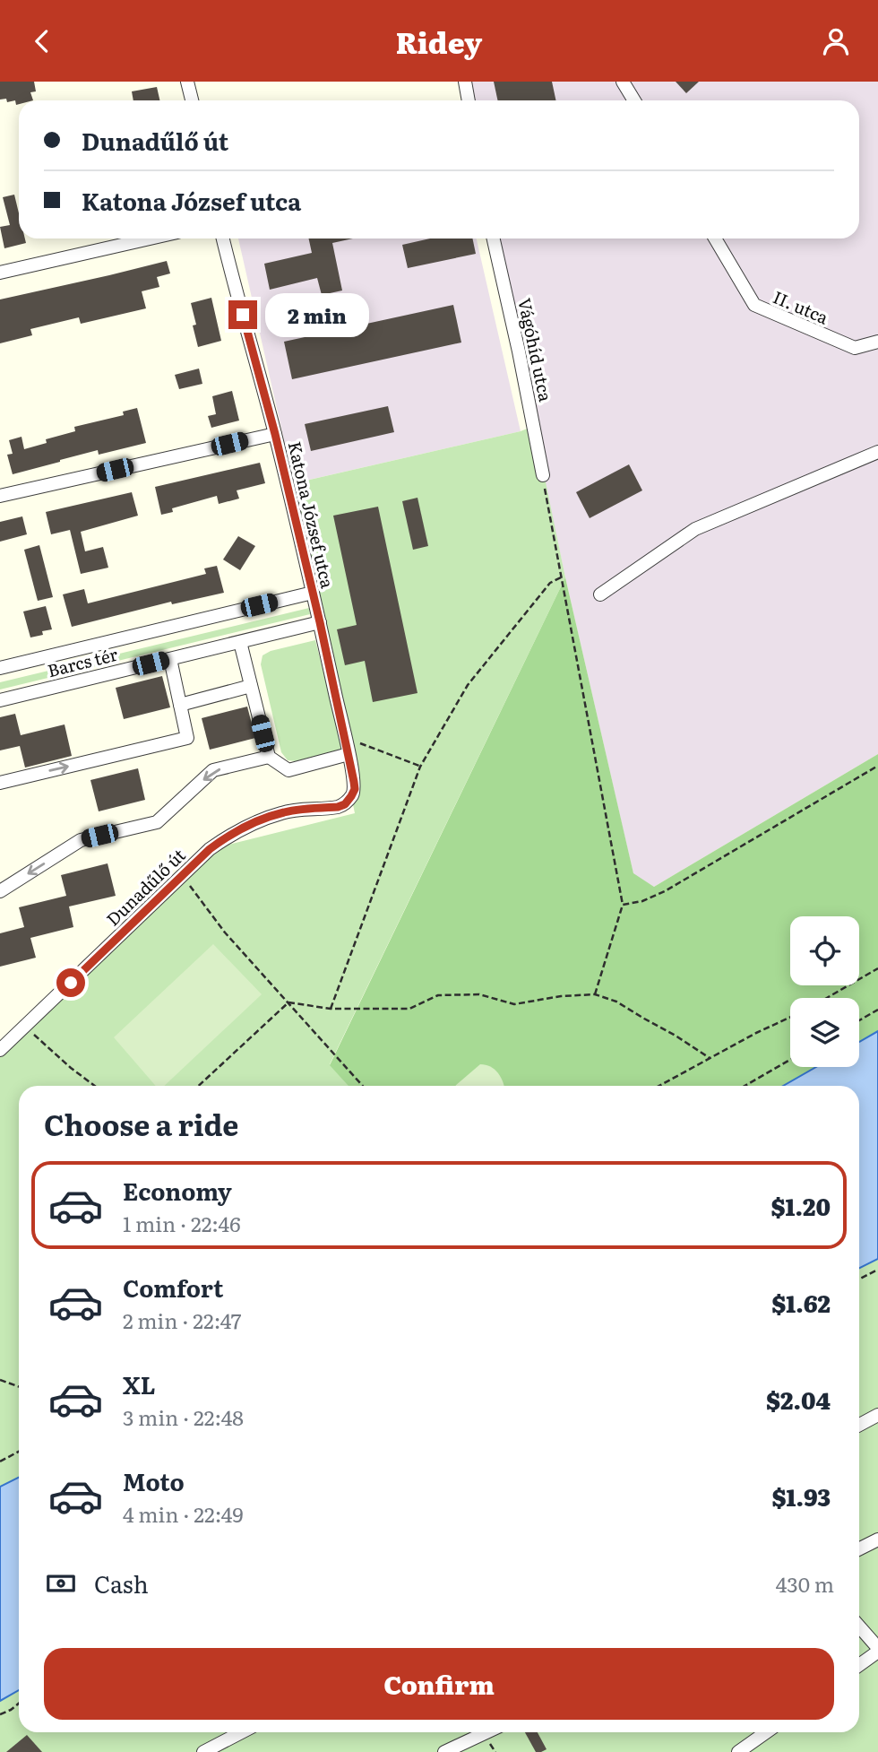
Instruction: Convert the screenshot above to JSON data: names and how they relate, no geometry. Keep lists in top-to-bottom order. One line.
{"streets":{"street":["II. utca","Vágóhíd utca","Katona József utca","Barcs tér","Dunadűlő út"]},"crossings":[["Katona József utca","Barcs tér"],["Katona József utca","Dunadűlő út"]],"page":{"header":"Ridey","banner":["Dunadűlő út","Katona József utca"],"bubble":"2 min","heading":"Choose a ride","list":[{"name":"Economy","note":"1 min · 22:46","value":"$1.20"},{"name":"Comfort","note":"2 min · 22:47","value":"$1.62"},{"name":"XL","note":"3 min · 22:48","value":"$2.04"},{"name":"Moto","note":"4 min · 22:49","value":"$1.93"}],"pay":["Cash","430 m"],"buttons":"Confirm"}}
